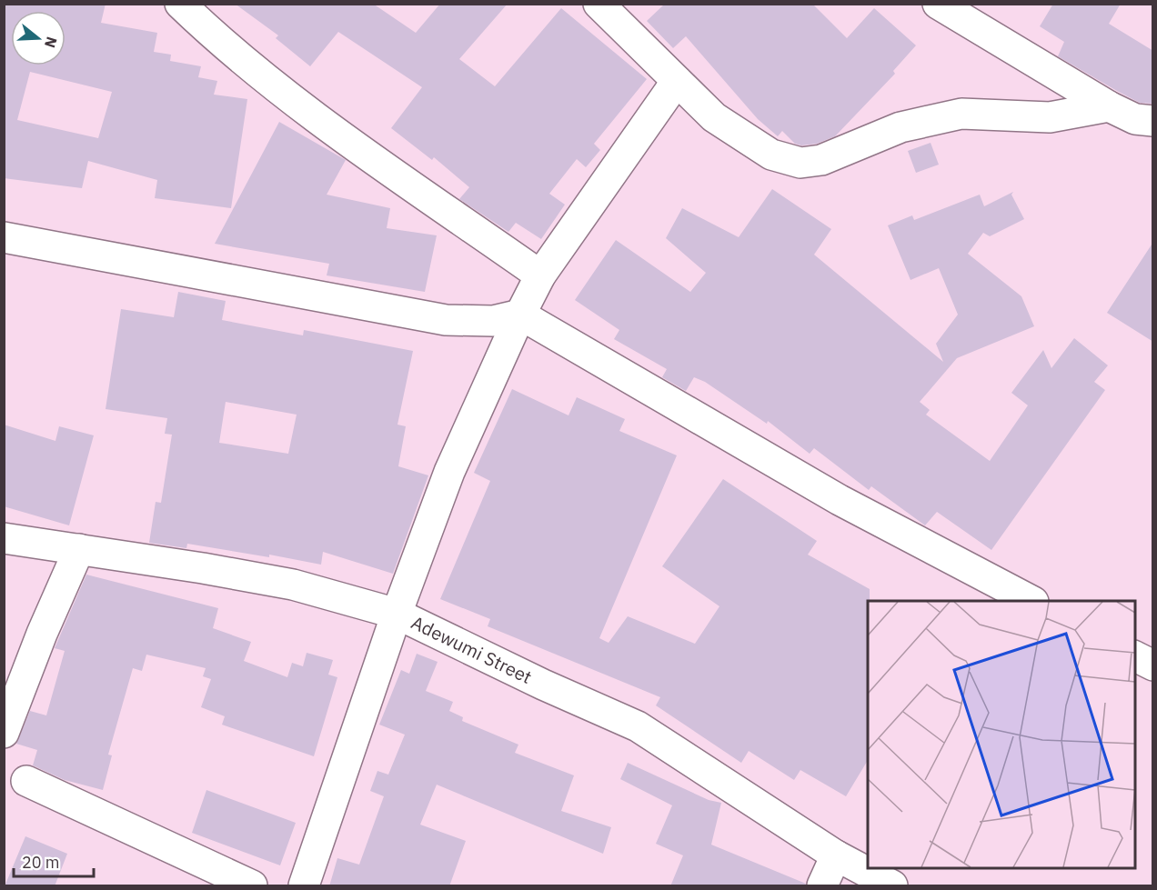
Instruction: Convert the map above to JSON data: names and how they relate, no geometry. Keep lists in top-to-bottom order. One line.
{"streets":{"street":["Adewumi Street"]},"scale_bar":"20 m","north":"right"}
